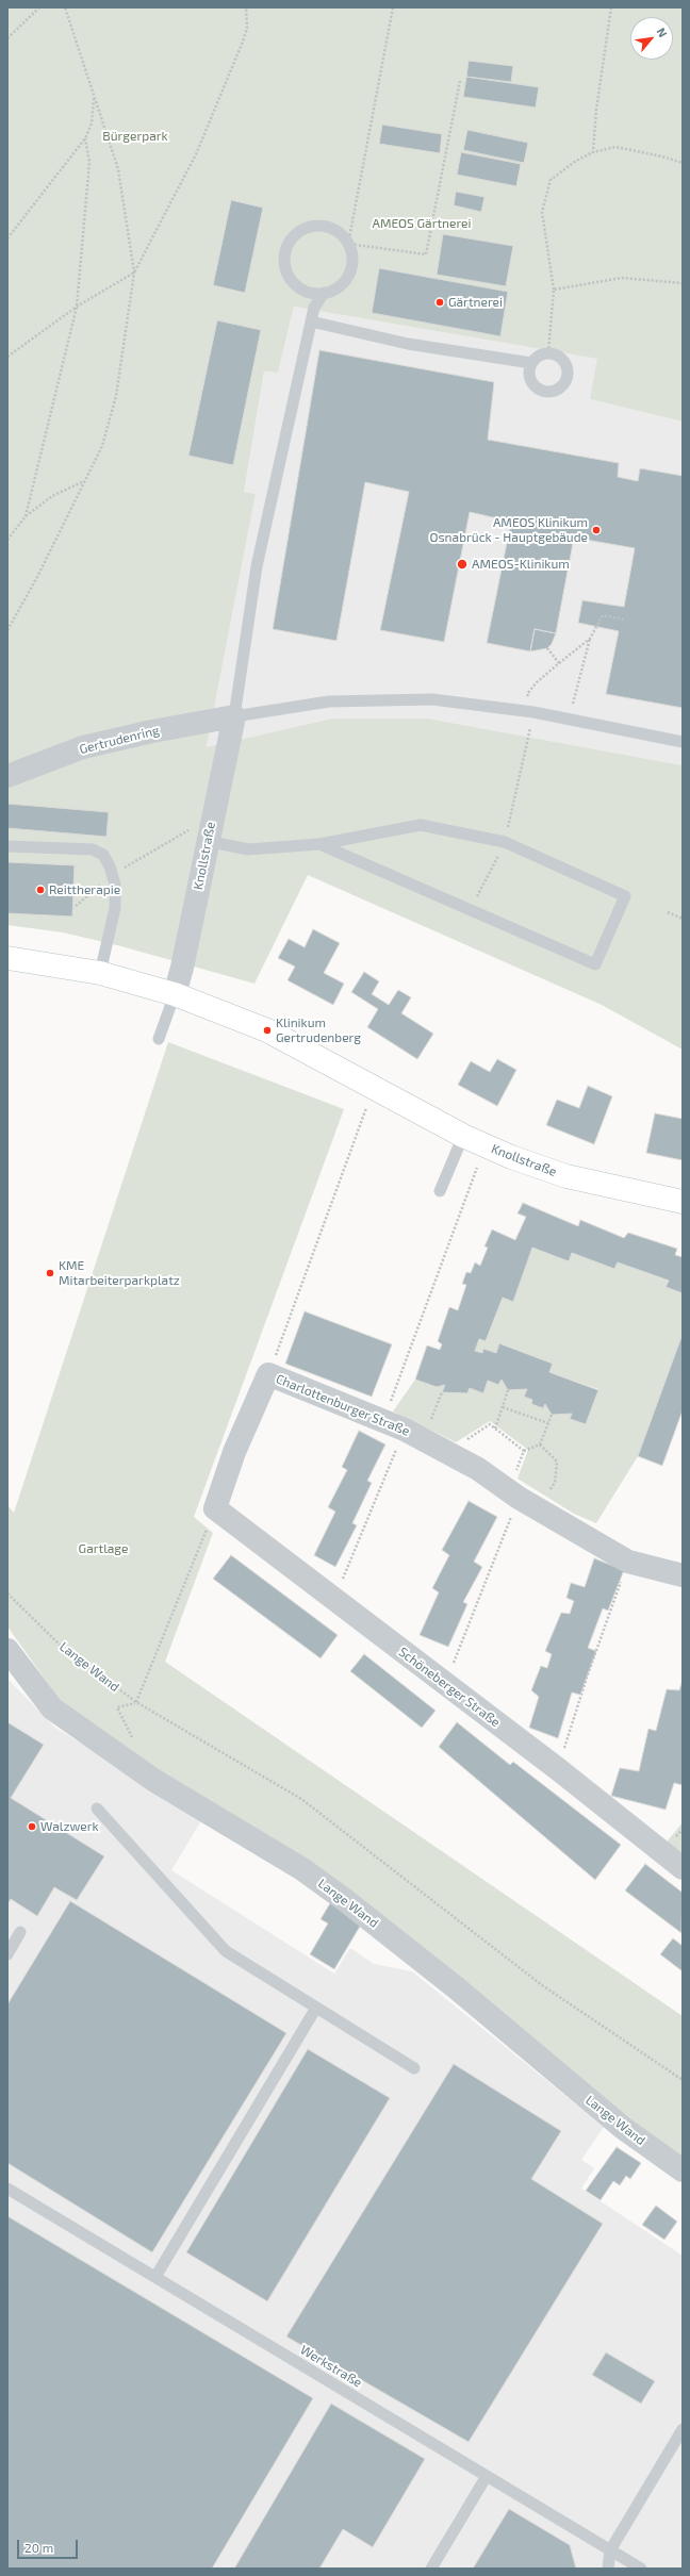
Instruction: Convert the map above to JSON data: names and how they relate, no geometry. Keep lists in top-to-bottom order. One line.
{"streets":{"street":["Gertrudenring","Knollstraße","Charlottenburger Straße","Lange Wand","Schöneberger Straße"],"lane":["Werkstraße"]},"crossings":[["Gertrudenring","Knollstraße"],["Charlottenburger Straße","Schöneberger Straße"]],"parks":["Bürgerpark","AMEOS Gärtnerei","Gartlage"],"places":["Gärtnerei","AMEOS Klinikum Osnabrück - Hauptgebäude","AMEOS-Klinikum","Reittherapie","Klinikum Gertrudenberg","KME Mitarbeiterparkplatz","Walzwerk"],"scale_bar":"20 m","north":"top right"}
